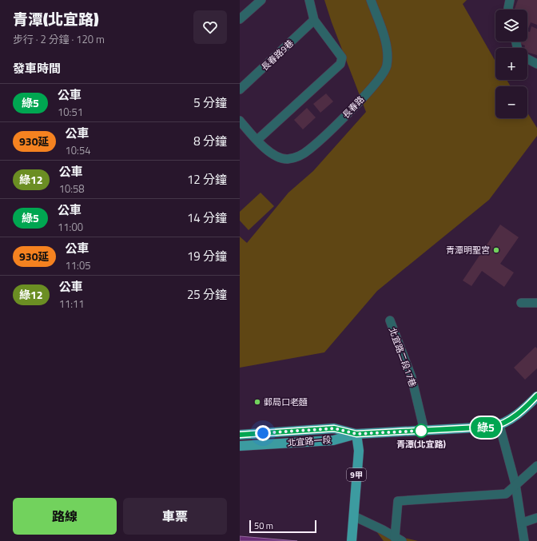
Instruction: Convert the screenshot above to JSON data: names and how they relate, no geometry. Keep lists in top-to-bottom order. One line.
{"streets":{"main road":["北宜路一段","9甲"],"street":["長春路9巷","長春路","北宜路二段17巷"]},"crossings":[["北宜路一段","9甲"]],"places":["青潭明聖宮","郵局口老麵","青潭(北宜路)"],"lines":["bus line 綠5"],"scale_bar":"50 m","page":{"heading":[["青潭(北宜路)","步行 · 2 分鐘 · 120 m"],"發車時間"],"on_map":"綠5","map_buttons":["+","−"],"list":[{"mark":"綠5","name":"公車","note":"10:51","value":"5 分鐘"},{"mark":"930延","name":"公車","note":"10:54","value":"8 分鐘"},{"mark":"綠12","name":"公車","note":"10:58","value":"12 分鐘"},{"mark":"綠5","name":"公車","note":"11:00","value":"14 分鐘"},{"mark":"930延","name":"公車","note":"11:05","value":"19 分鐘"},{"mark":"綠12","name":"公車","note":"11:11","value":"25 分鐘"}],"buttons":["路線","車票"],"scale":"50 m"}}
